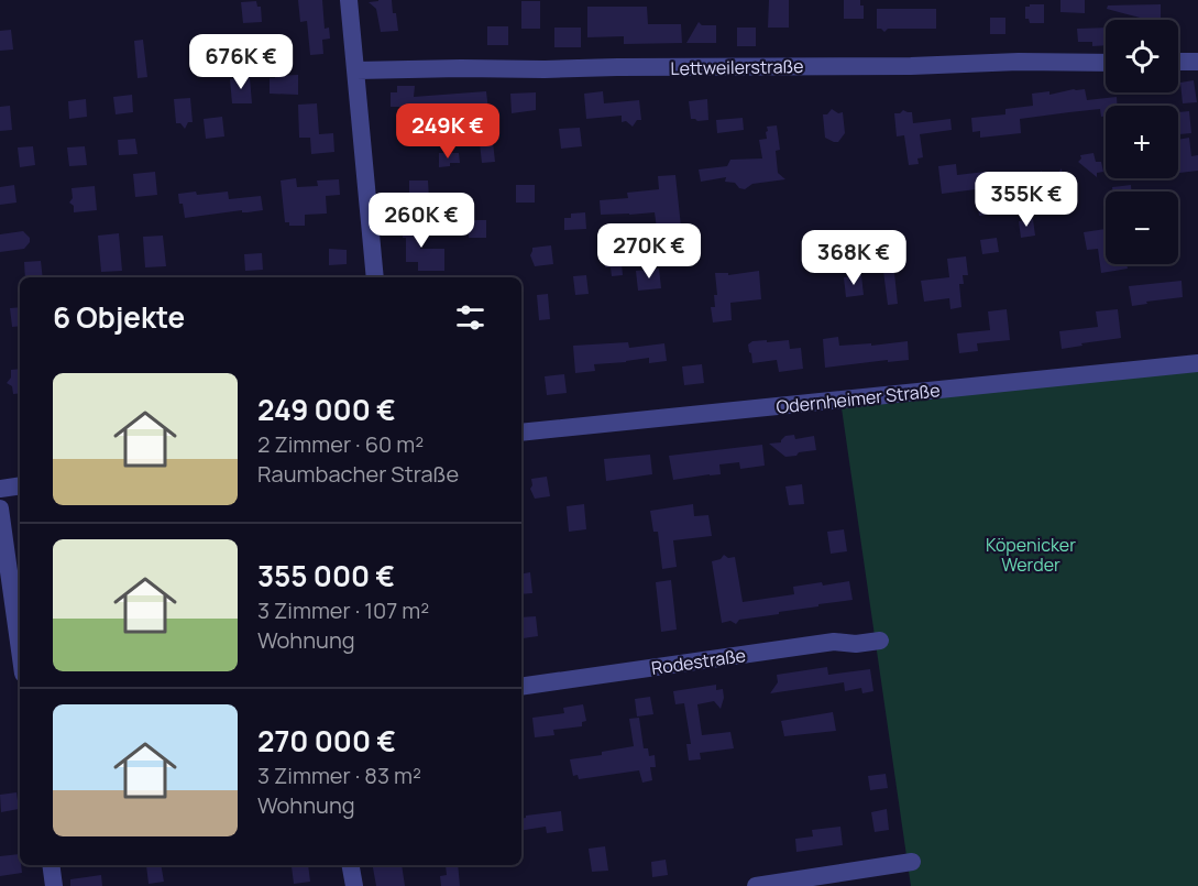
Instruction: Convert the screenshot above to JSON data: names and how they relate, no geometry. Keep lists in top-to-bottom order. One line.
{"streets":{"street":["Lettweilerstraße","Odernheimer Straße","Rodestraße"]},"parks":["Köpenicker Werder"],"page":{"map_buttons":["+","−"],"price":["676K €","249K €","355K €","260K €","270K €","368K €"],"heading":"6 Objekte","list":[{"name":"249 000 €","note":"2 Zimmer · 60 m² · Raumbacher Straße"},{"name":"355 000 €","note":"3 Zimmer · 107 m² · Wohnung"},{"name":"270 000 €","note":"3 Zimmer · 83 m² · Wohnung"}]}}
